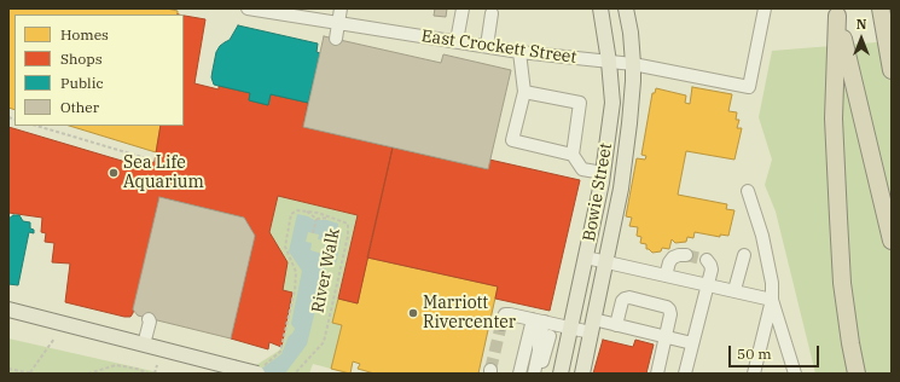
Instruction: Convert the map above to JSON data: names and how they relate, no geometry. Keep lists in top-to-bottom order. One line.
{"streets":{"main road":["Bowie Street"],"street":["East Crockett Street"],"path":["River Walk"]},"crossings":[["East Crockett Street","Bowie Street"]],"places":["Sea Life Aquarium","Marriott Rivercenter"],"legend":["Homes","Shops","Public","Other"],"scale_bar":"50 m","north":"top"}
